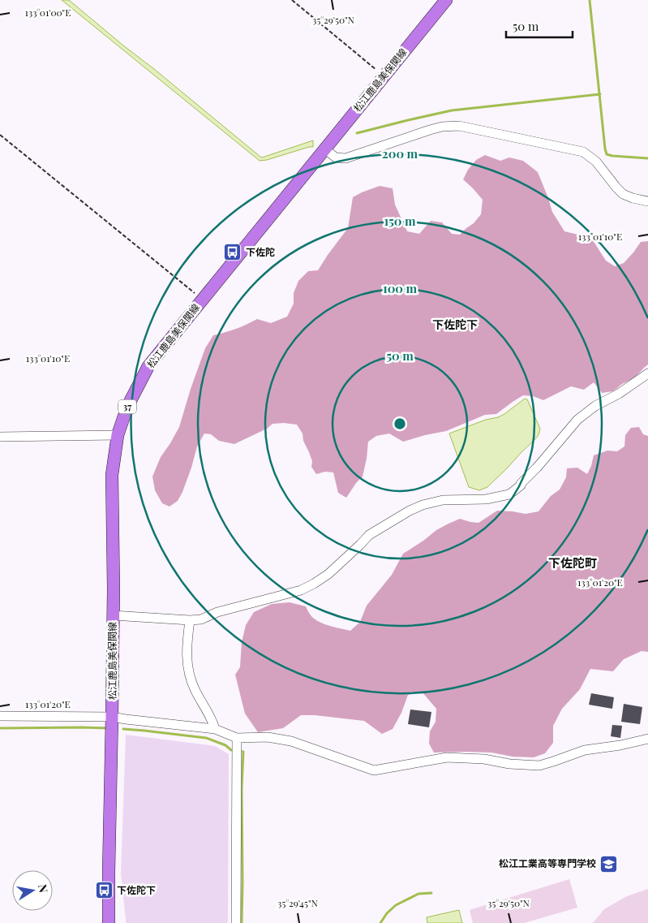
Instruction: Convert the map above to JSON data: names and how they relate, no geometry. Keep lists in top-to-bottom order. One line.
{"streets":{"main road":["松江鹿島美保関線","37"]},"districts":["下佐陀下","下佐陀町"],"places":{"bus stop":["下佐陀","下佐陀下"],"school or university":["松江工業高等専門学校"]},"scale_bar":"50 m","north":"right","coordinates":["133°01'00\"E","35°29'50\"N","133°01'10\"E","133°01'20\"E","35°29'45\"N"],"rings":["200 m","150 m","100 m","50 m"]}
